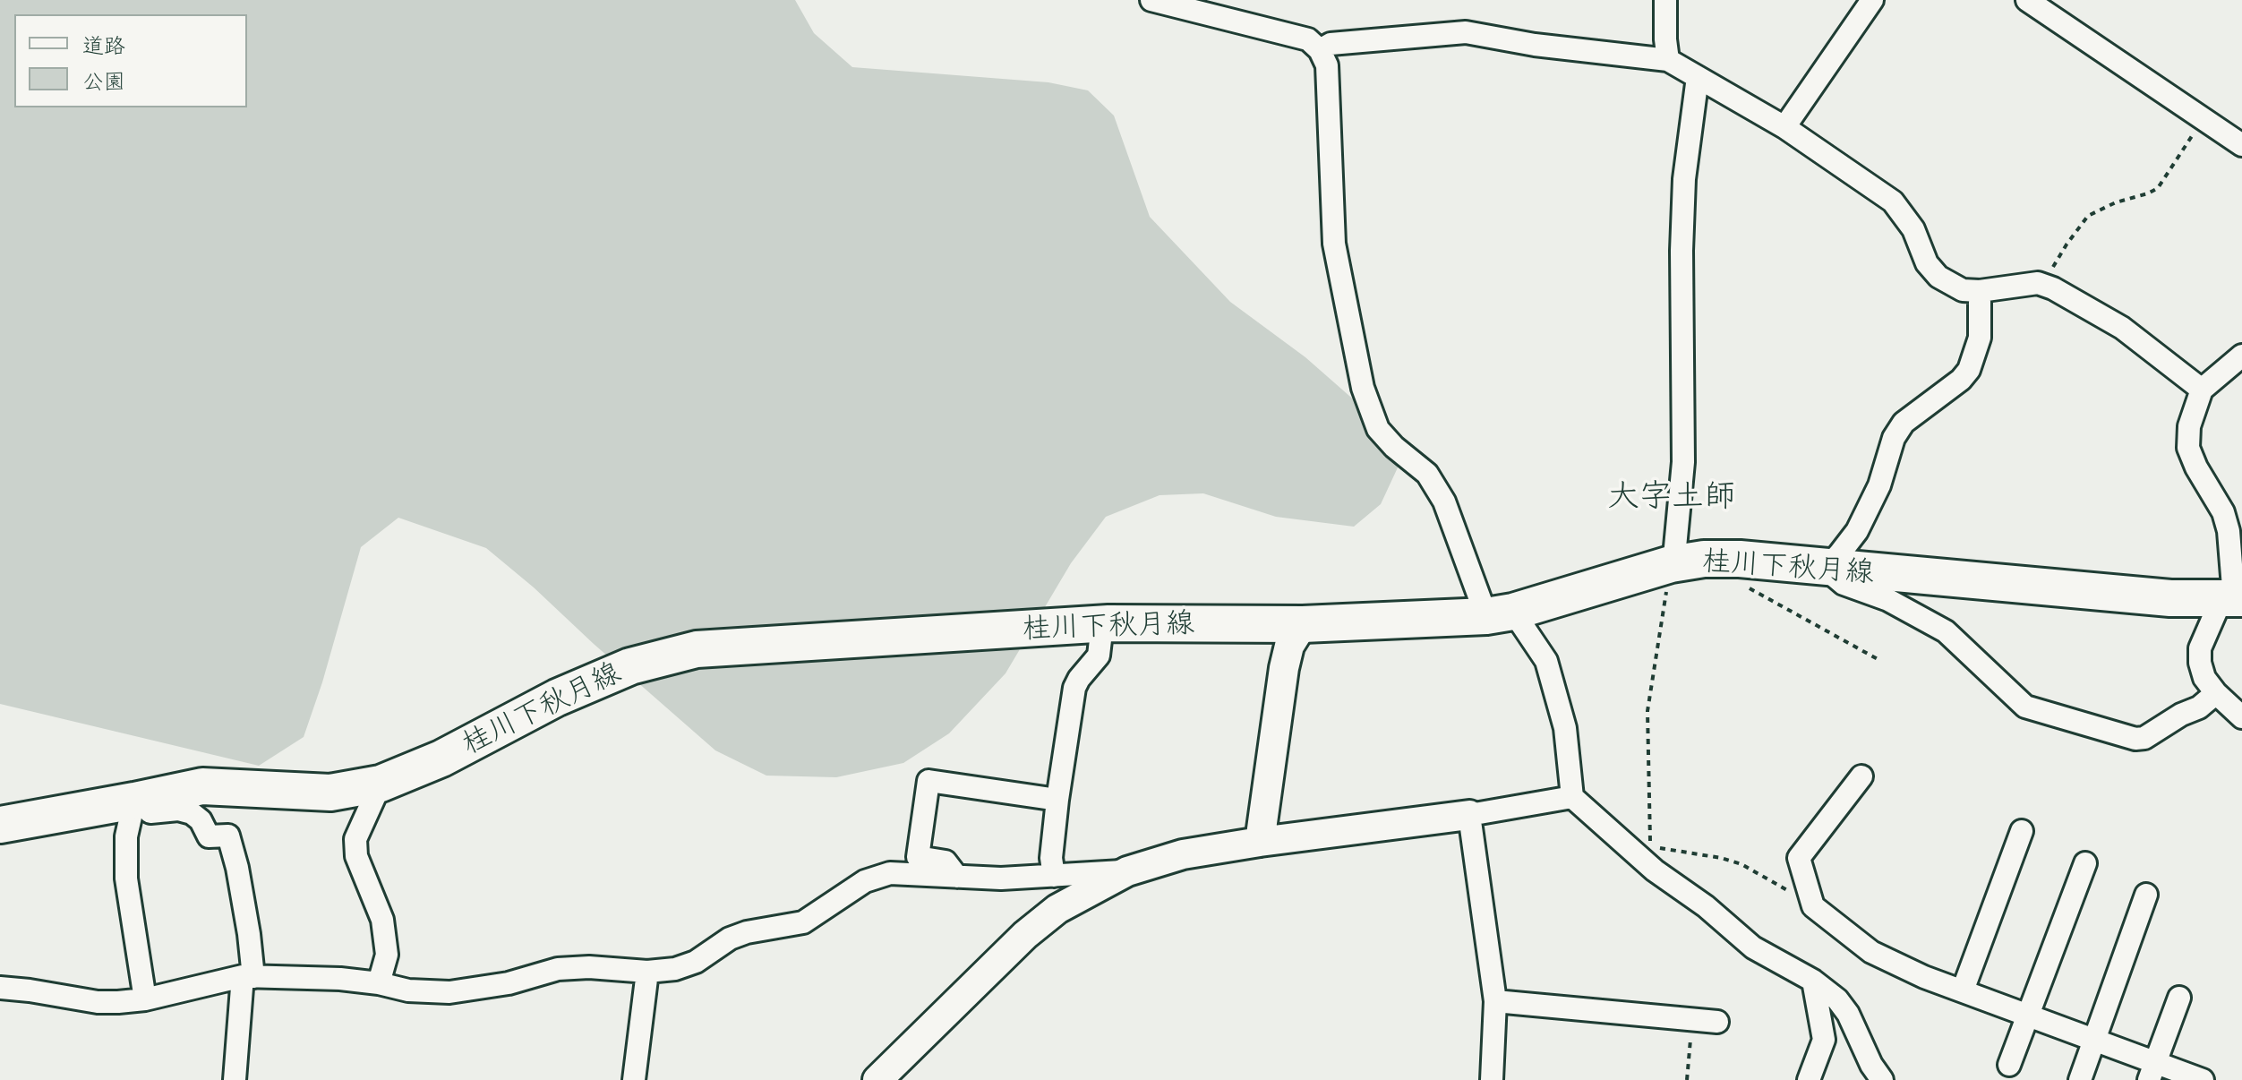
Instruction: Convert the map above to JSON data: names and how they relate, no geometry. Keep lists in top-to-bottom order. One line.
{"streets":{"main road":["桂川下秋月線"]},"districts":["大字土師"],"legend":["道路","公園"]}
